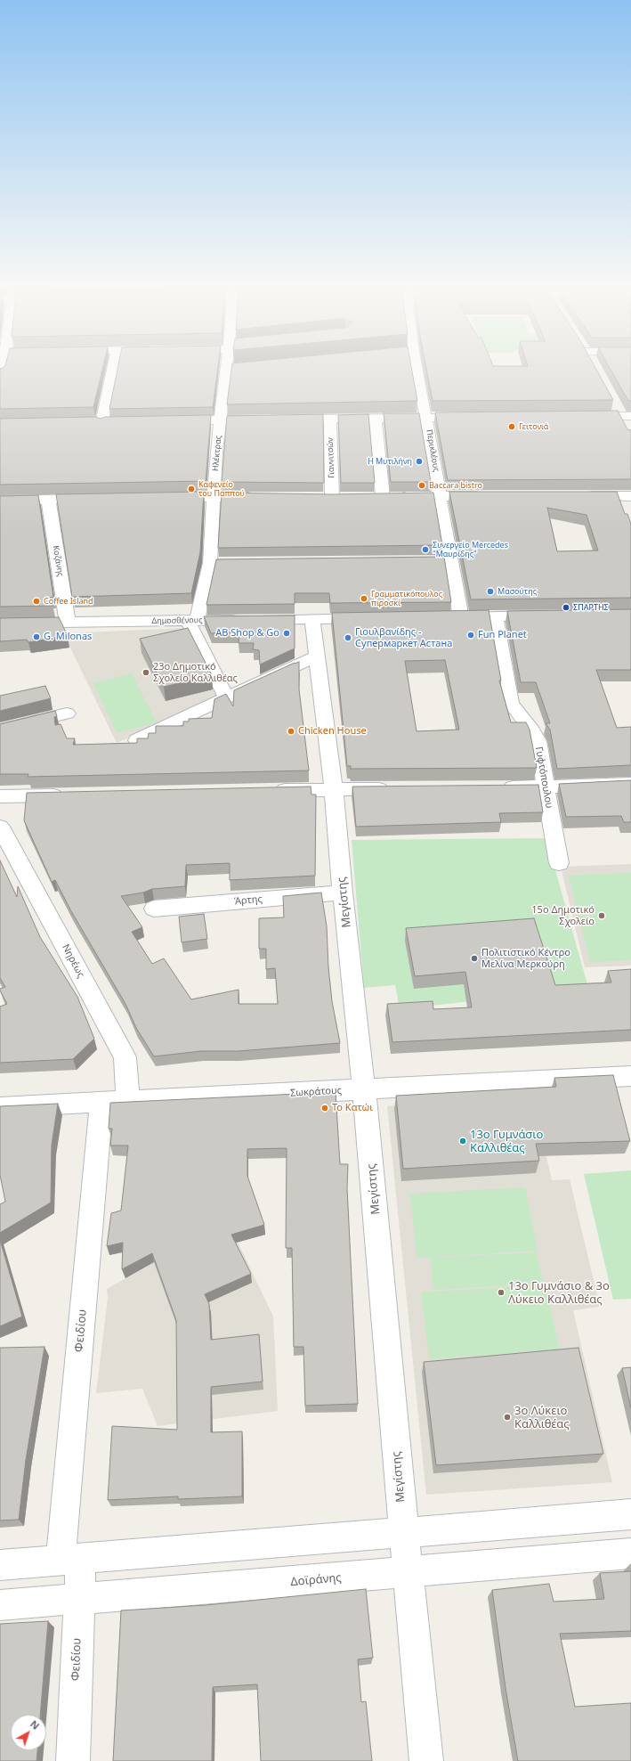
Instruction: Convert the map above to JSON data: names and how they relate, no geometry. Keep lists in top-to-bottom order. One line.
{"streets":{"street":["Περικλέους","Ηλέκτρας","Γιαννιτσών","Κοζάνης","Δημοσθένους","Γυφτόπουλου","Άρτης","Μεγίστης","Νηρέως","Σωκράτους","Φειδίου","Δοϊράνης"]},"crossings":[["Περικλέους","Γυφτόπουλου"],["Ηλέκτρας","Δημοσθένους"],["Κοζάνης","Δημοσθένους"],["Δημοσθένους","Μεγίστης"],["Άρτης","Μεγίστης"],["Μεγίστης","Σωκράτους"],["Μεγίστης","Δοϊράνης"],["Νηρέως","Σωκράτους"],["Σωκράτους","Φειδίου"],["Φειδίου","Δοϊράνης"]],"places":["Γειτονιά","Η Μυτιλήνη","Baccara bistro","Καφενείο του Παππού","Συνεργείο Mercedes \"Μαυρίδης\"","Μασούτης","Γραμματικόπουλος πιροσκί","Coffee Island","ΣΠΑΡΤΗΣ","AB Shop & Go","Fun Planet","G. Milonas","Γιουλβανίδης - Супермаркет Астана","23ο Δημοτικό Σχολείο Καλλιθέας","Chicken House","15ο Δημοτικό Σχολείο","Πολιτιστικό Κέντρο Μελίνα Μερκούρη","Το Κατώι","13ο Γυμνάσιο Καλλιθέας","13ο Γυμνάσιο & 3ο Λύκειο Καλλιθέας","3ο Λύκειο Καλλιθέας"],"north":"top right"}
